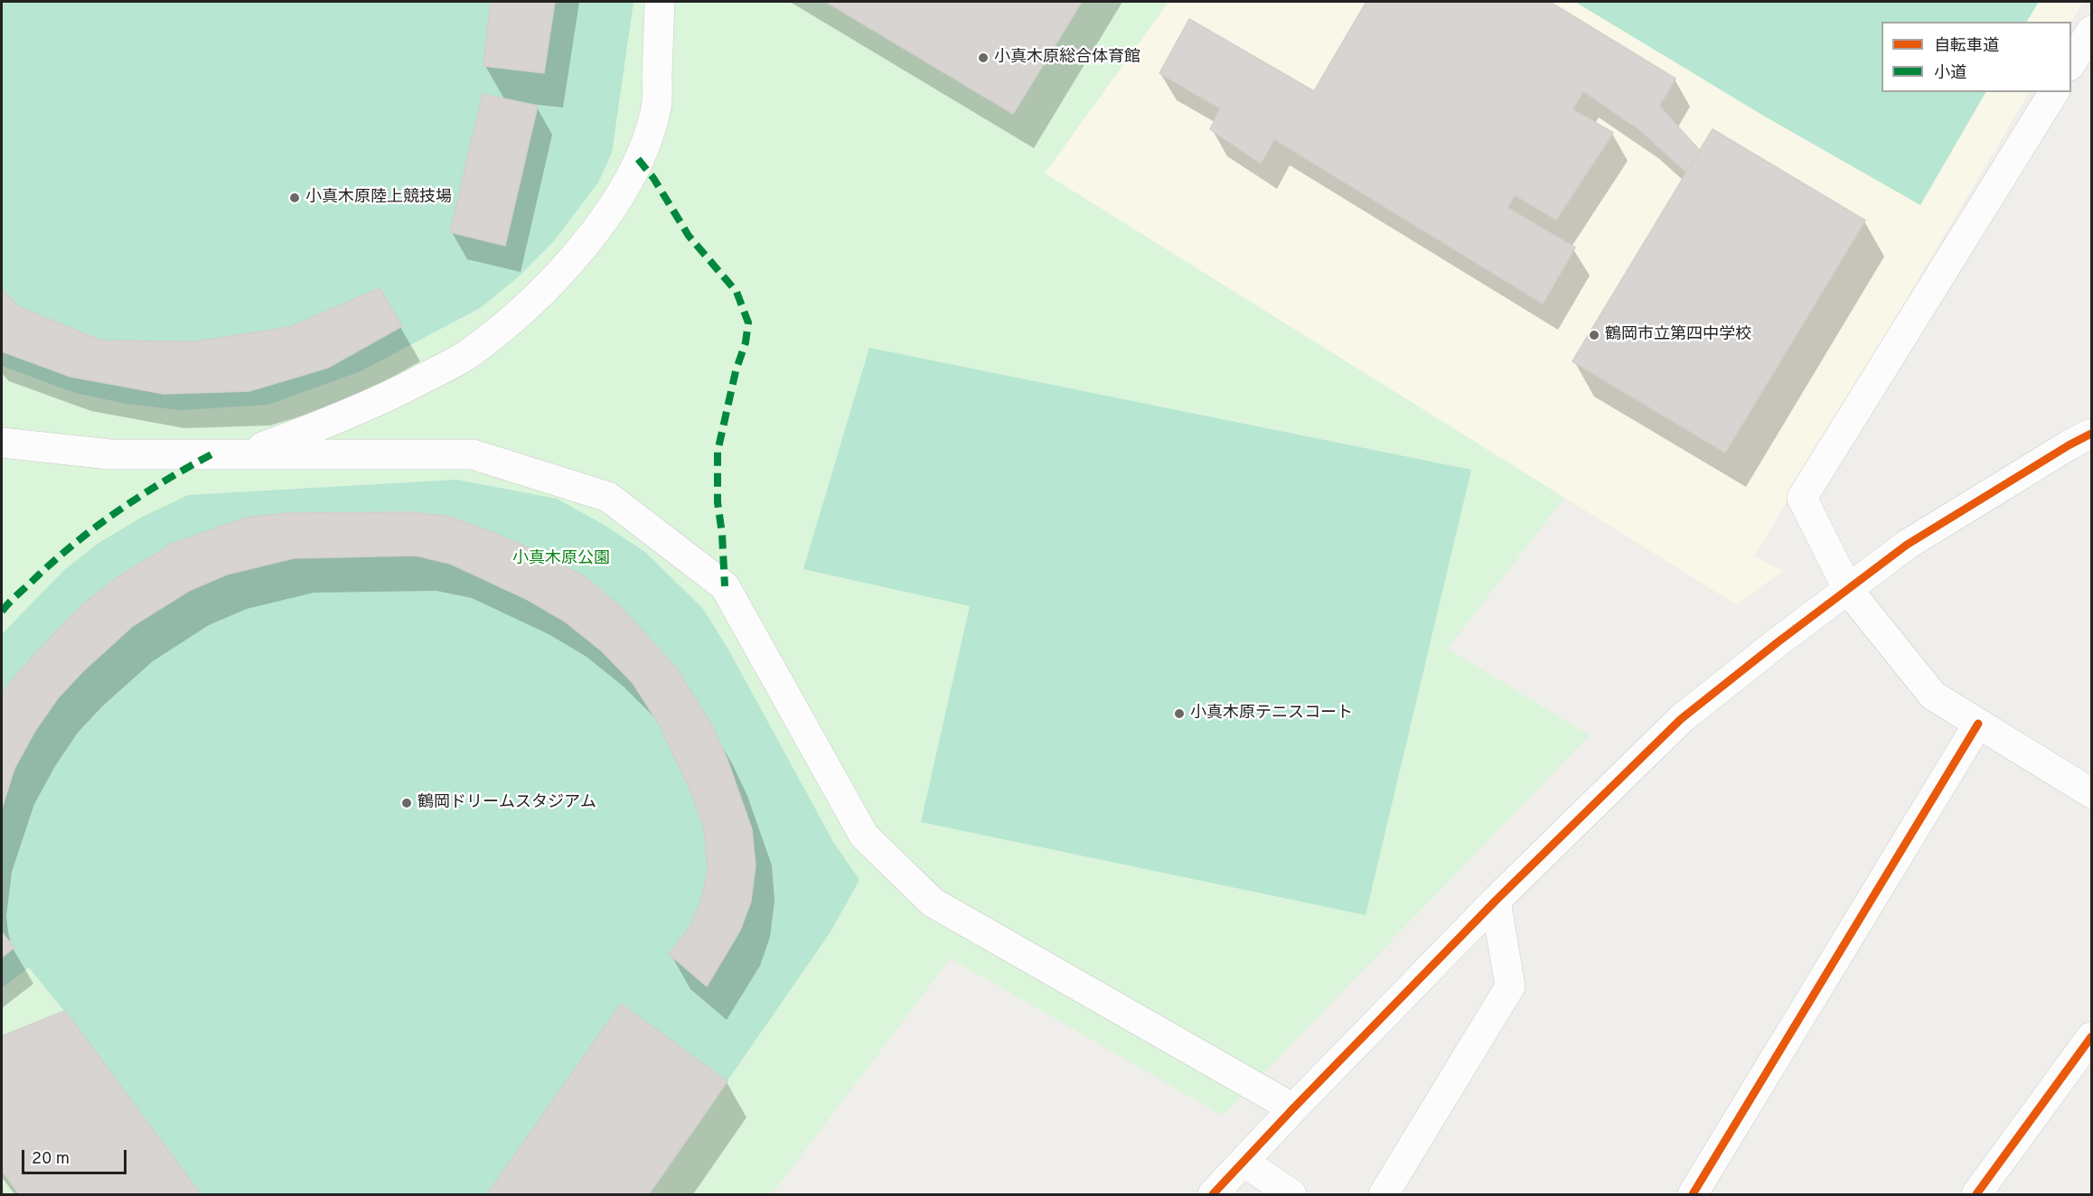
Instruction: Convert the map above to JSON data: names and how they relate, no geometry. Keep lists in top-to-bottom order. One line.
{"parks":["小真木原公園"],"places":["小真木原総合体育館","小真木原陸上競技場","鶴岡市立第四中学校","小真木原テニスコート","鶴岡ドリームスタジアム"],"legend":["自転車道","小道"],"scale_bar":"20 m"}
